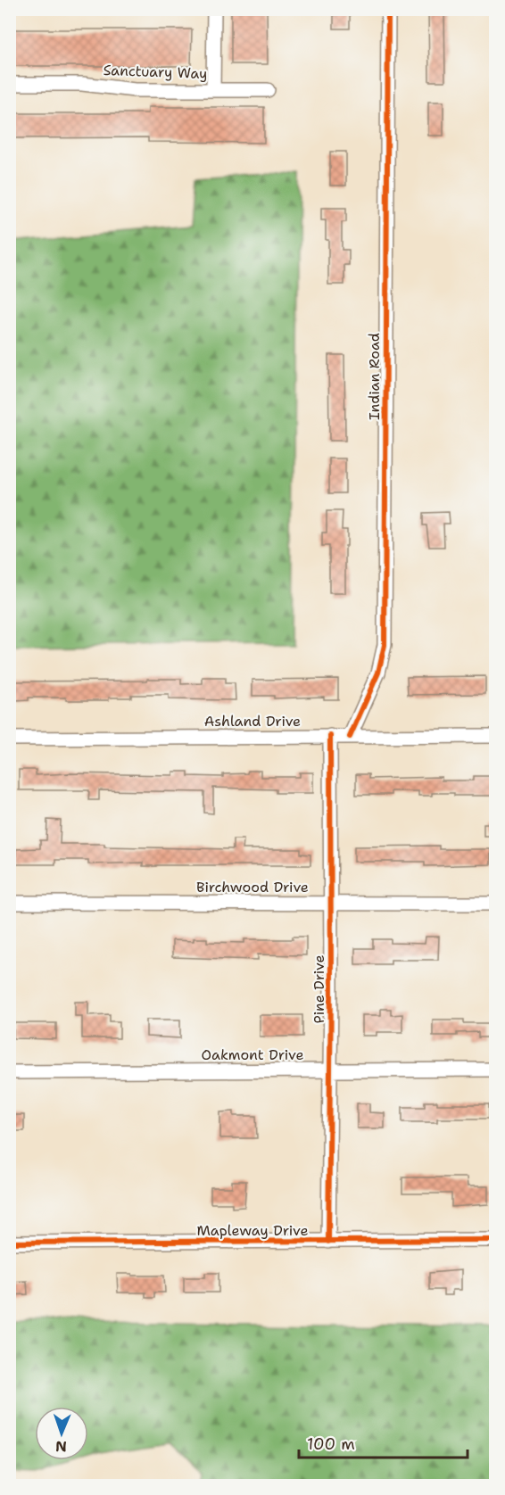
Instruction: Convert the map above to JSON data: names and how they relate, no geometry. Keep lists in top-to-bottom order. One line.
{"streets":{"street":["Sanctuary Way","Indian Road","Ashland Drive","Birchwood Drive","Pine Drive","Oakmont Drive","Mapleway Drive"]},"crossings":[["Indian Road","Ashland Drive"],["Ashland Drive","Pine Drive"],["Birchwood Drive","Pine Drive"],["Pine Drive","Oakmont Drive"],["Pine Drive","Mapleway Drive"]],"scale_bar":"100 m","north":"bottom"}
